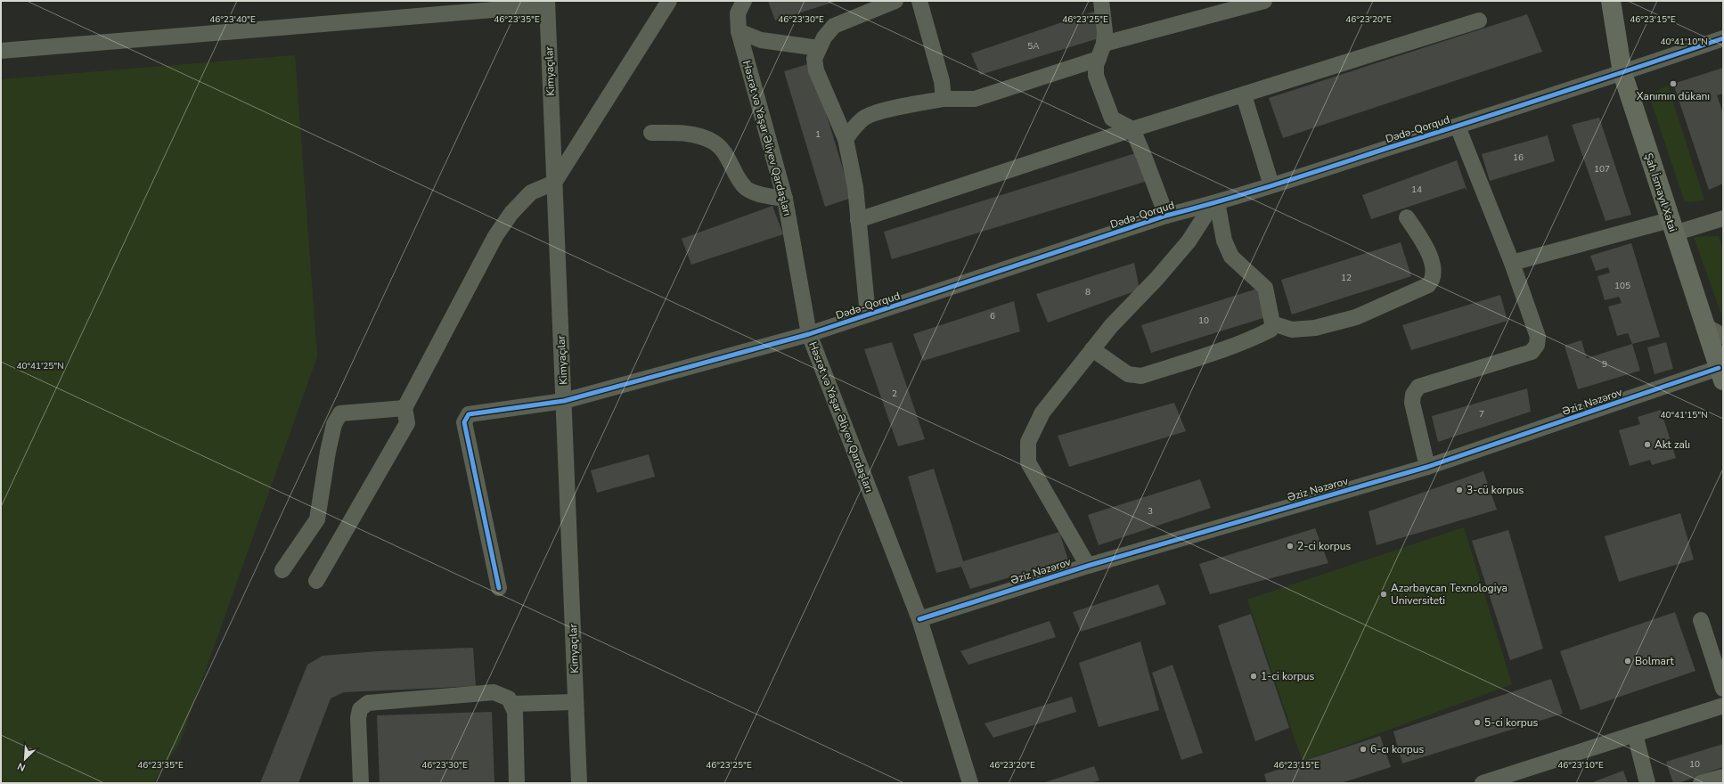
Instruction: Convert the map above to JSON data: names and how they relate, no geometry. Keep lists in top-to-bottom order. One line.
{"streets":{"main road":["Şah İsmayıl Xətai"],"street":["Kimyaçılar","Dədə-Qorqud","Həsrət və Yaşar Əliyev Qardaşları","Əziz Nəzərov"]},"crossings":[["Kimyaçılar","Dədə-Qorqud"],["Dədə-Qorqud","Həsrət və Yaşar Əliyev Qardaşları"],["Dədə-Qorqud","Şah İsmayıl Xətai"],["Həsrət və Yaşar Əliyev Qardaşları","Əziz Nəzərov"],["Şah İsmayıl Xətai","Əziz Nəzərov"]],"places":["Xanımın dükanı","Akt zalı","3-cü korpus","2-ci korpus","Azərbaycan Texnologiya Universiteti","Bolmart","1-ci korpus","5-ci korpus","6-cı korpus"],"house_numbers":["5A","1","16","107","14","12","105","8","6","10","9","2","7","3","10"],"north":"bottom left","coordinates":["46°23'40\"E","46°23'35\"E","46°23'30\"E","46°23'20\"E","46°23'25\"E","46°23'15\"E","40°41'10\"N","40°41'25\"N","40°41'15\"N","46°23'10\"E"]}
